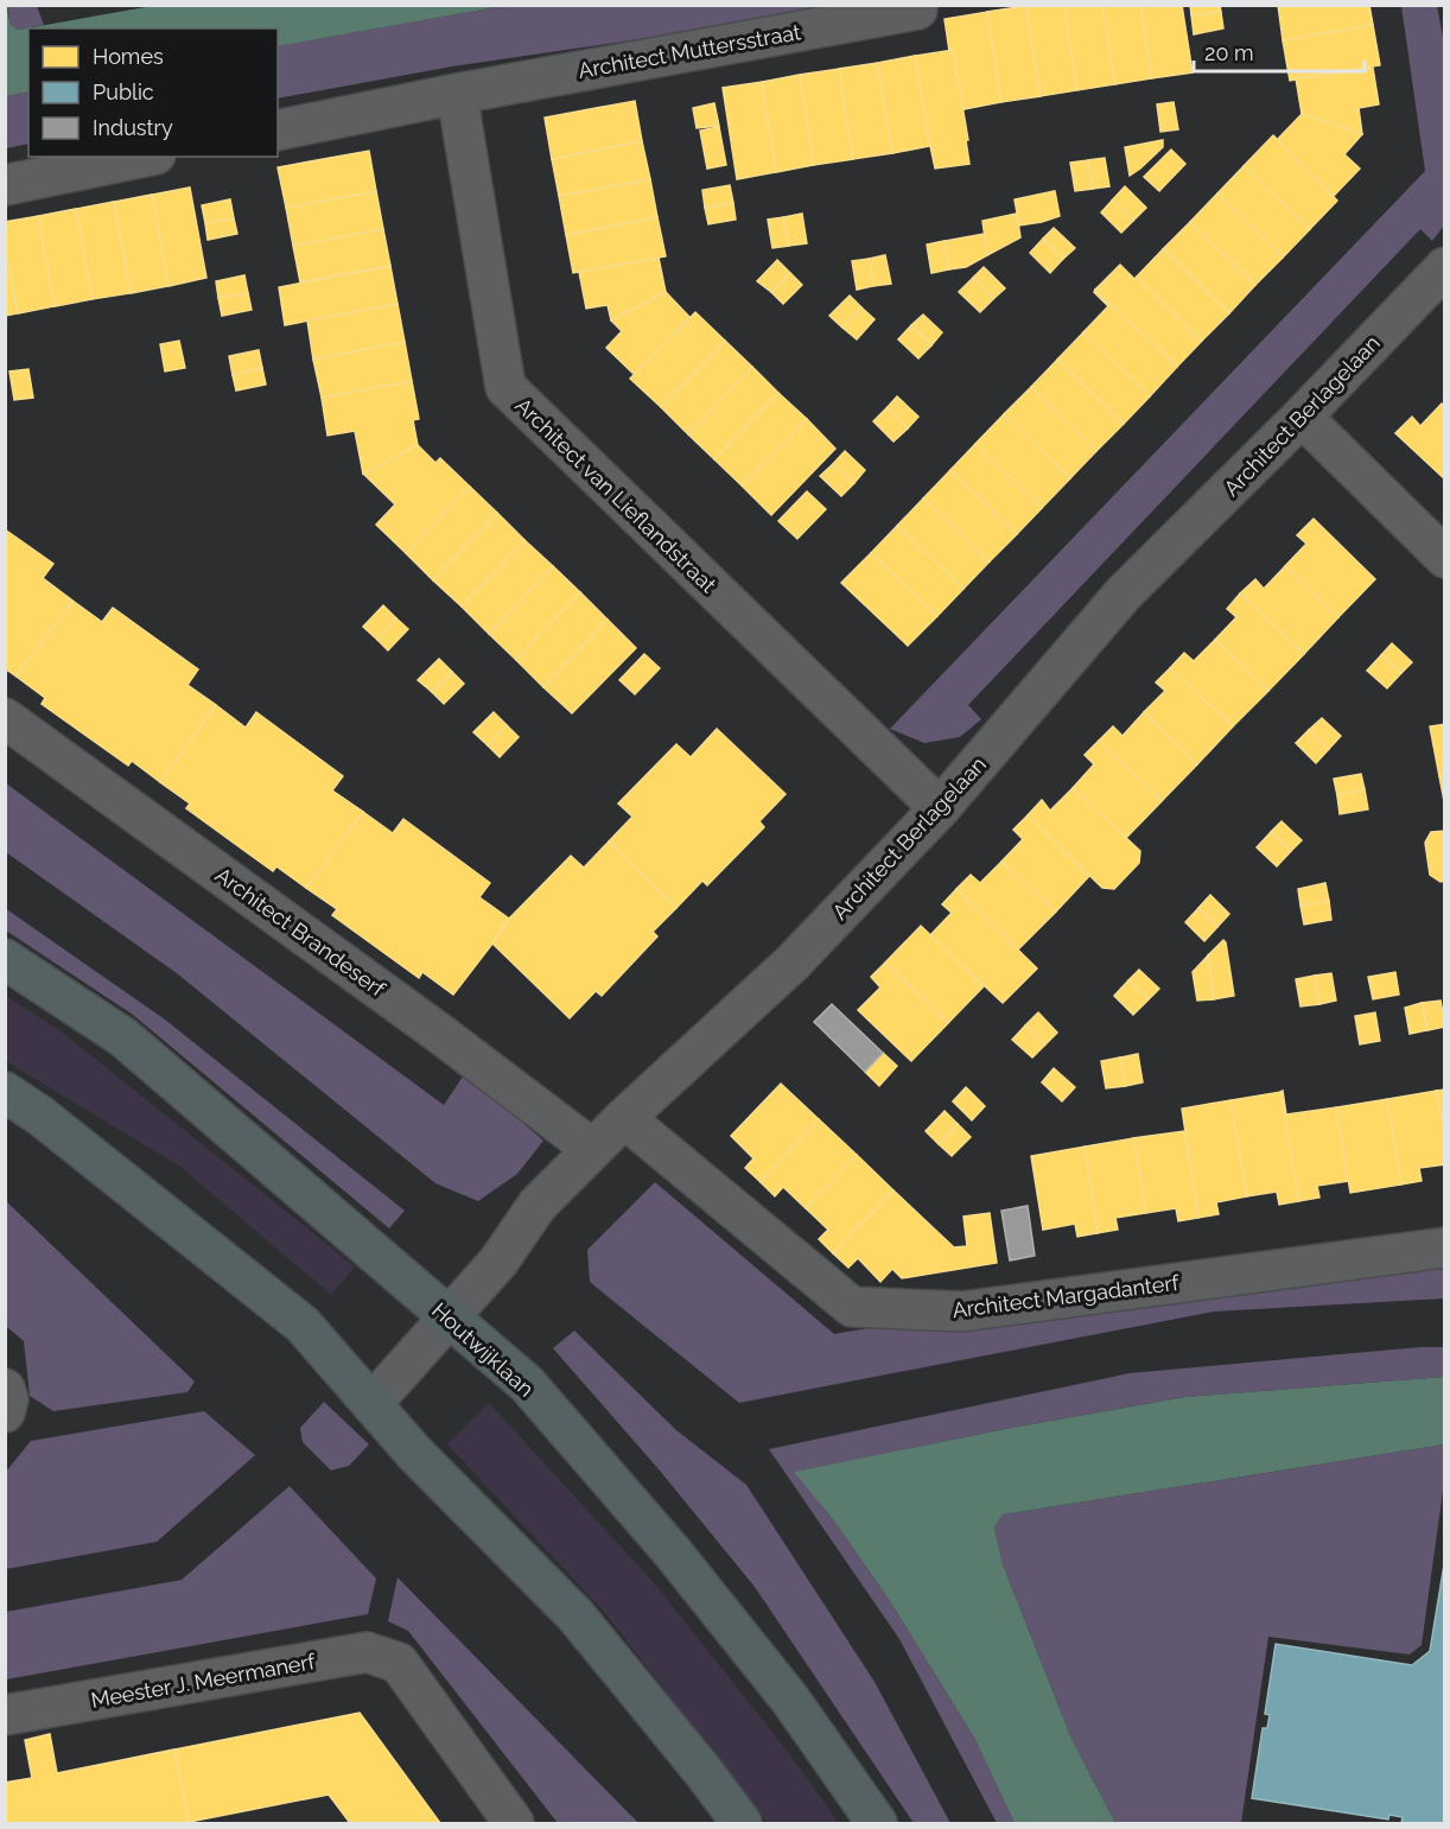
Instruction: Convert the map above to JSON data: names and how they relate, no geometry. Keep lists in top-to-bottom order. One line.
{"streets":{"main road":["Houtwijklaan"],"street":["Architect Muttersstraat","Architect Berlagelaan","Architect van Lieflandstraat","Architect Brandeserf","Architect Margadanterf","Meester J. Meermanerf"]},"crossings":[["Architect Muttersstraat","Architect van Lieflandstraat"],["Architect Berlagelaan","Architect van Lieflandstraat"],["Architect Berlagelaan","Architect Brandeserf"],["Architect Berlagelaan","Architect Margadanterf"],["Architect Berlagelaan","Houtwijklaan"]],"legend":["Homes","Public","Industry"],"scale_bar":"20 m"}
